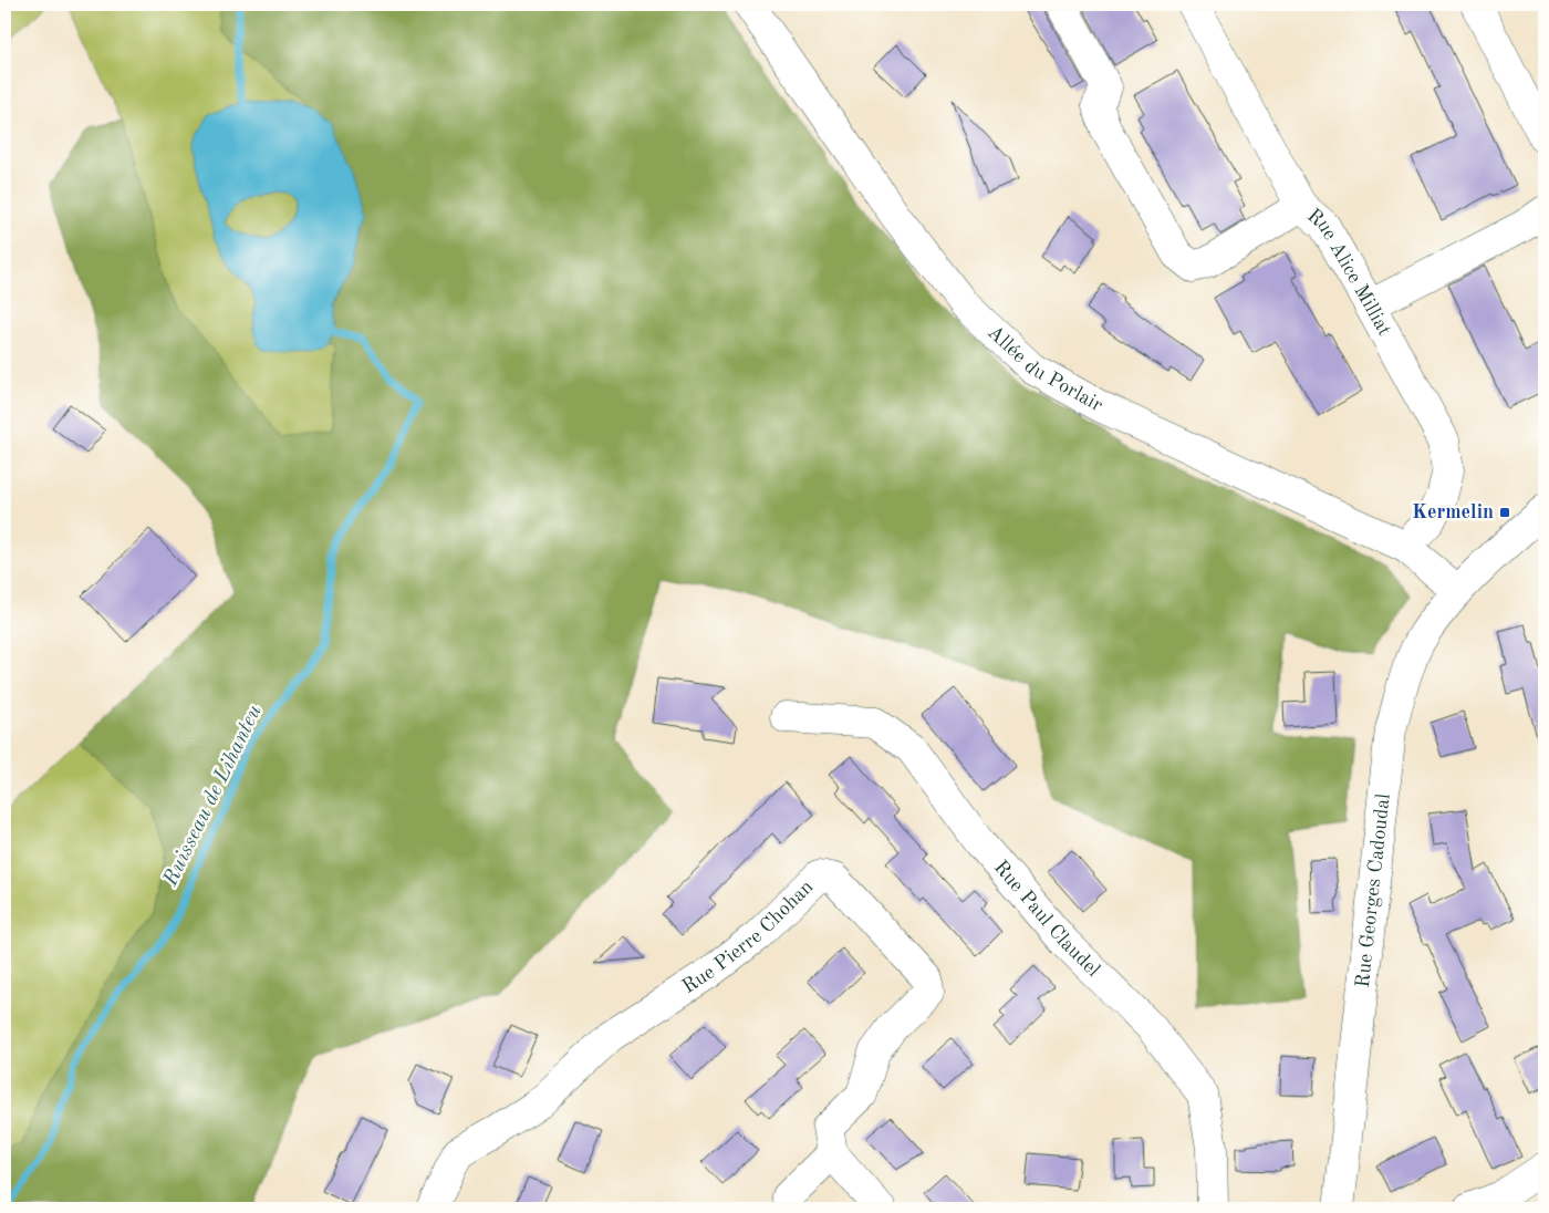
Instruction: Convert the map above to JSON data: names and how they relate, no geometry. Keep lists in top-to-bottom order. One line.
{"streets":{"street":["Rue Alice Milliat","Allée du Porlair","Rue Georges Cadoudal","Rue Paul Claudel","Rue Pierre Chohan"]},"crossings":[["Rue Alice Milliat","Allée du Porlair"],["Allée du Porlair","Rue Georges Cadoudal"]],"water":["Ruisseau de Lihanteu"],"places":{"transit":["Kermelin"]}}
